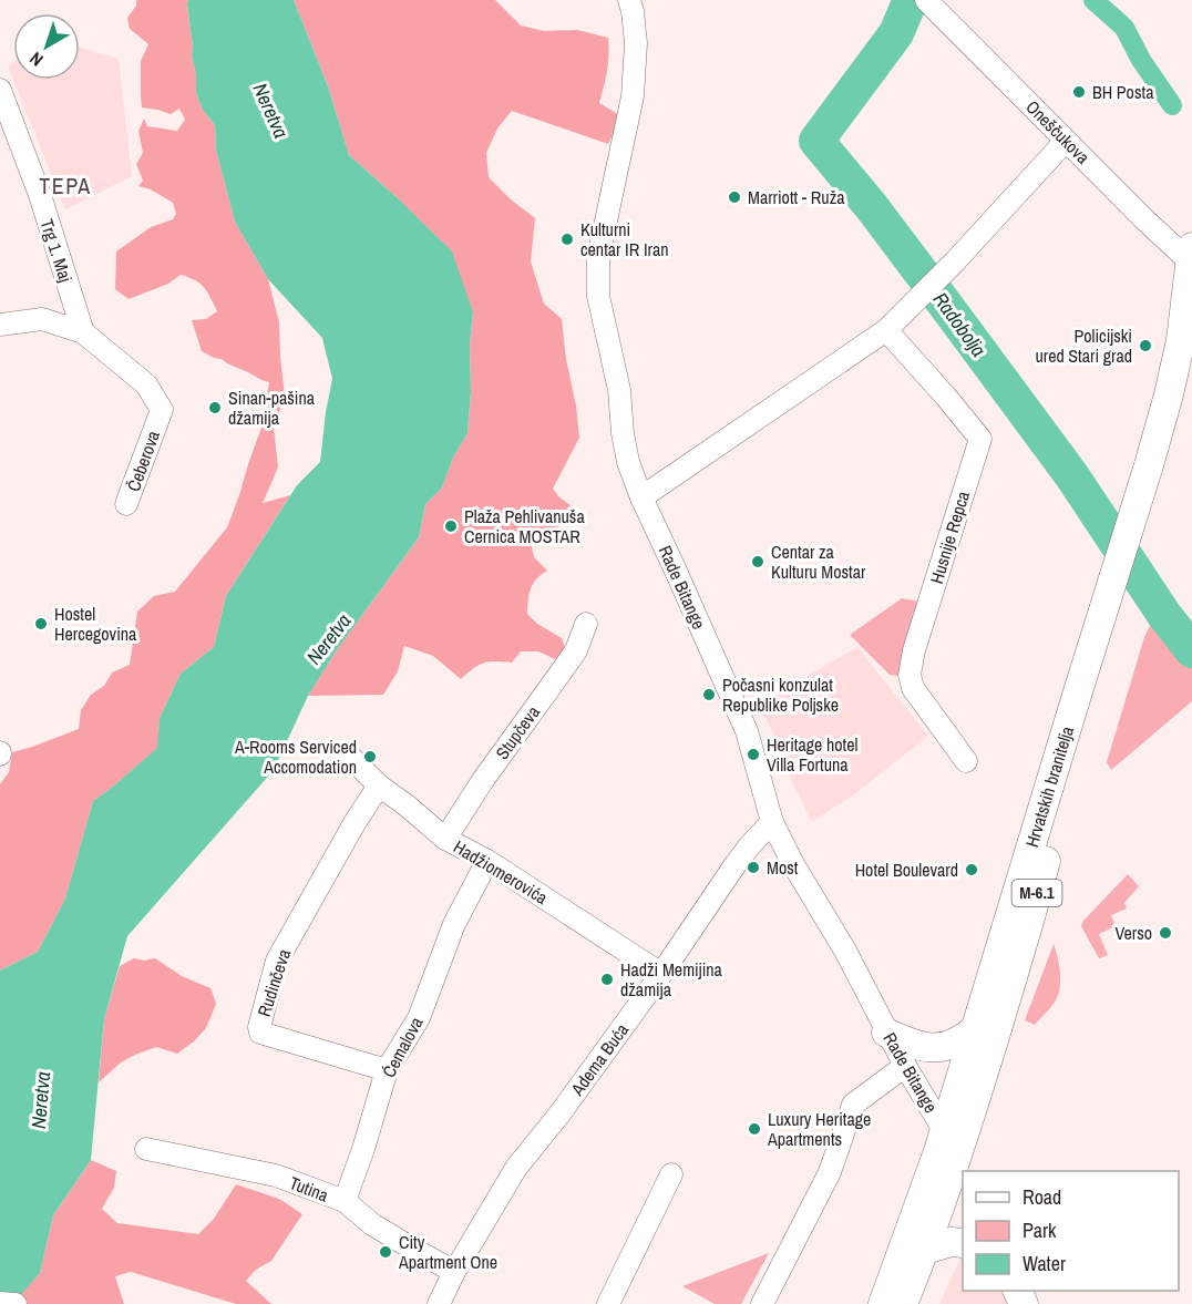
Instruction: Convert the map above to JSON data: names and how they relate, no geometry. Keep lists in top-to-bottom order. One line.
{"streets":{"main road":["Hrvatskih branitelja","M-6.1"],"street":["Oneščukova","Trg 1. Maj","Čeberova","Husnije Repca","Rade Bitange","Stupčeva","Hadžiomerovića","Rudinčeva","Ćemalova","Adema Buća","Tutina"]},"crossings":[["Oneščukova","M-6.1"],["Trg 1. Maj","Čeberova"],["Rade Bitange","Hrvatskih branitelja"],["Rade Bitange","Adema Buća"],["Stupčeva","Hadžiomerovića"],["Hrvatskih branitelja","M-6.1"],["Hadžiomerovića","Rudinčeva"],["Hadžiomerovića","Ćemalova"],["Hadžiomerovića","Adema Buća"],["Rudinčeva","Ćemalova"],["Ćemalova","Tutina"],["Adema Buća","Tutina"]],"districts":["TEPA"],"water":["Neretva","Radobolja"],"places":["BH Posta","Marriott - Ruža","Kulturni centar IR Iran","Policijski ured Stari grad","Sinan-pašina džamija","Plaža Pehlivanuša Cernica MOSTAR","Centar za Kulturu Mostar","Hostel Hercegovina","Počasni konzulat Republike Poljske","Heritage hotel Villa Fortuna","A-Rooms Serviced Accomodation","Most","Hotel Boulevard","Verso","Hadži Memijina džamija","Luxury Heritage Apartments","City Apartment One"],"legend":["Road","Park","Water"],"north":"bottom left"}
